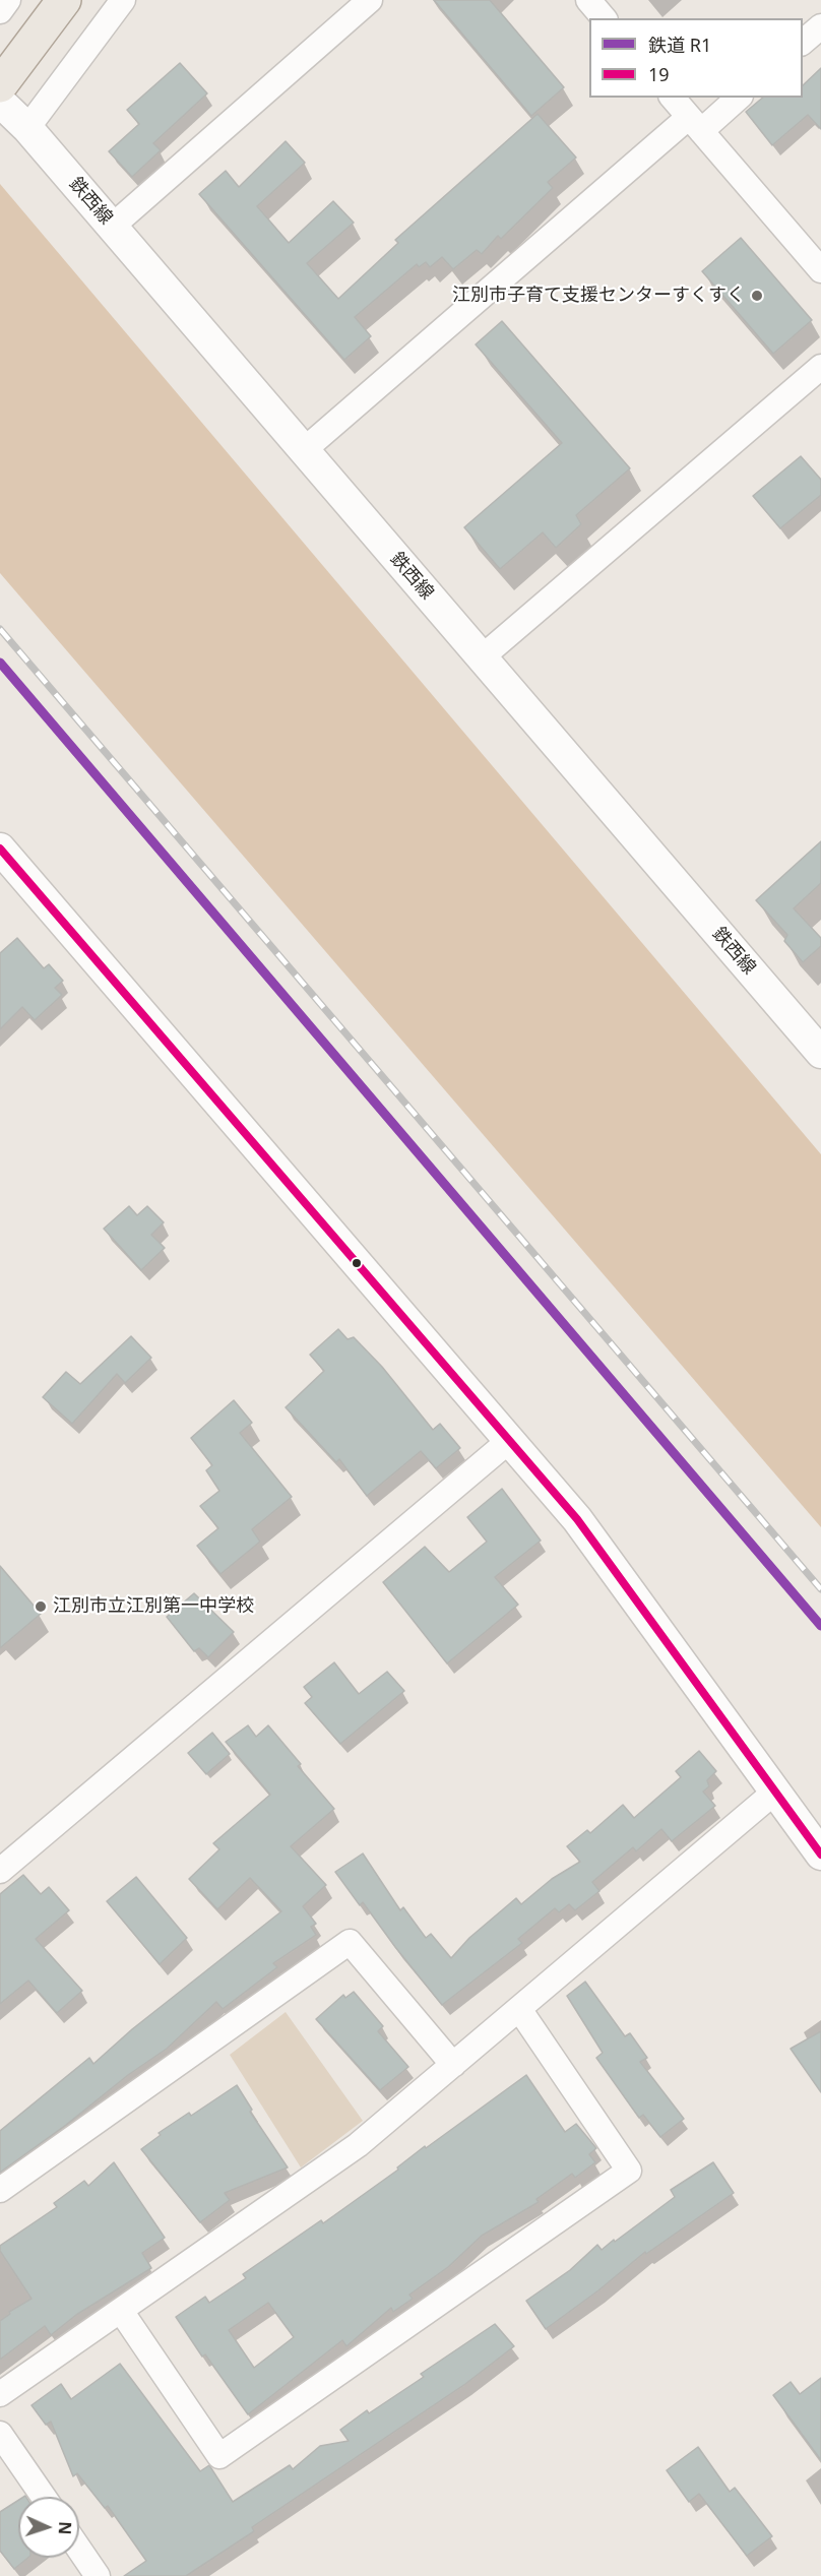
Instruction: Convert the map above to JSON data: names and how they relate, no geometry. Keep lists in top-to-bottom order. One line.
{"streets":{"street":["鉄西線"]},"places":["江別市子育て支援センターすくすく","江別市立江別第一中学校"],"lines":["rail line R1","transit line 19"],"legend":["鉄道 R1","19"],"north":"right"}
